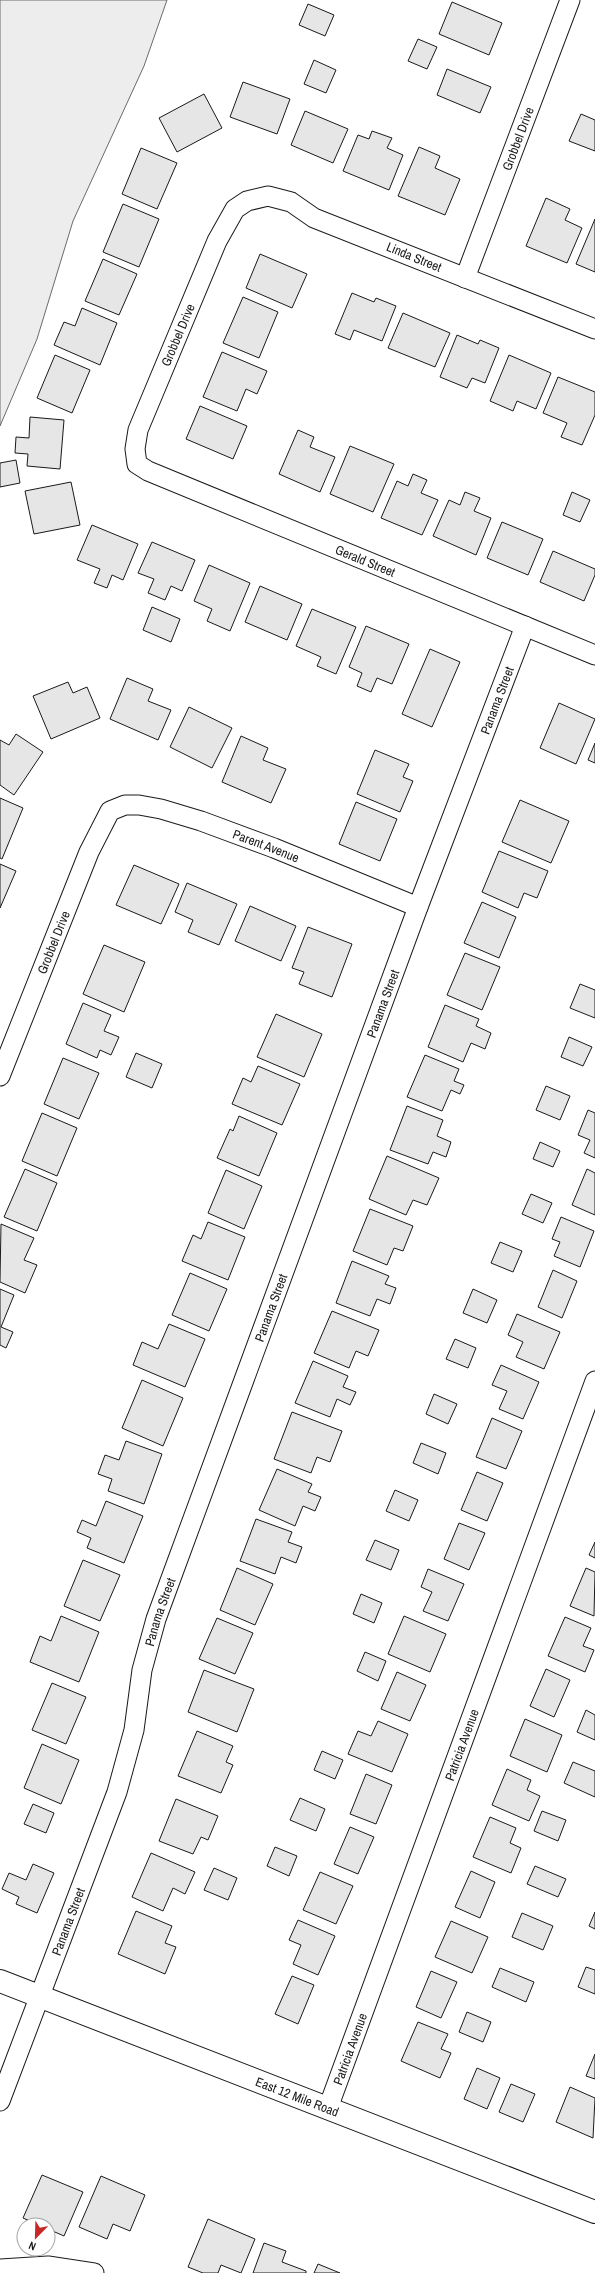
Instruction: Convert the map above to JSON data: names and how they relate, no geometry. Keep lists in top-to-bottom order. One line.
{"streets":{"main road":["East 12 Mile Road"],"street":["Grobbel Drive","Linda Street","Gerald Street","Panama Street","Parent Avenue","Patricia Avenue"]},"crossings":[["Grobbel Drive","Linda Street"],["Grobbel Drive","Gerald Street"],["Grobbel Drive","Parent Avenue"],["Gerald Street","Panama Street"],["Panama Street","Parent Avenue"],["Panama Street","East 12 Mile Road"],["Patricia Avenue","East 12 Mile Road"]],"north":"bottom left"}
